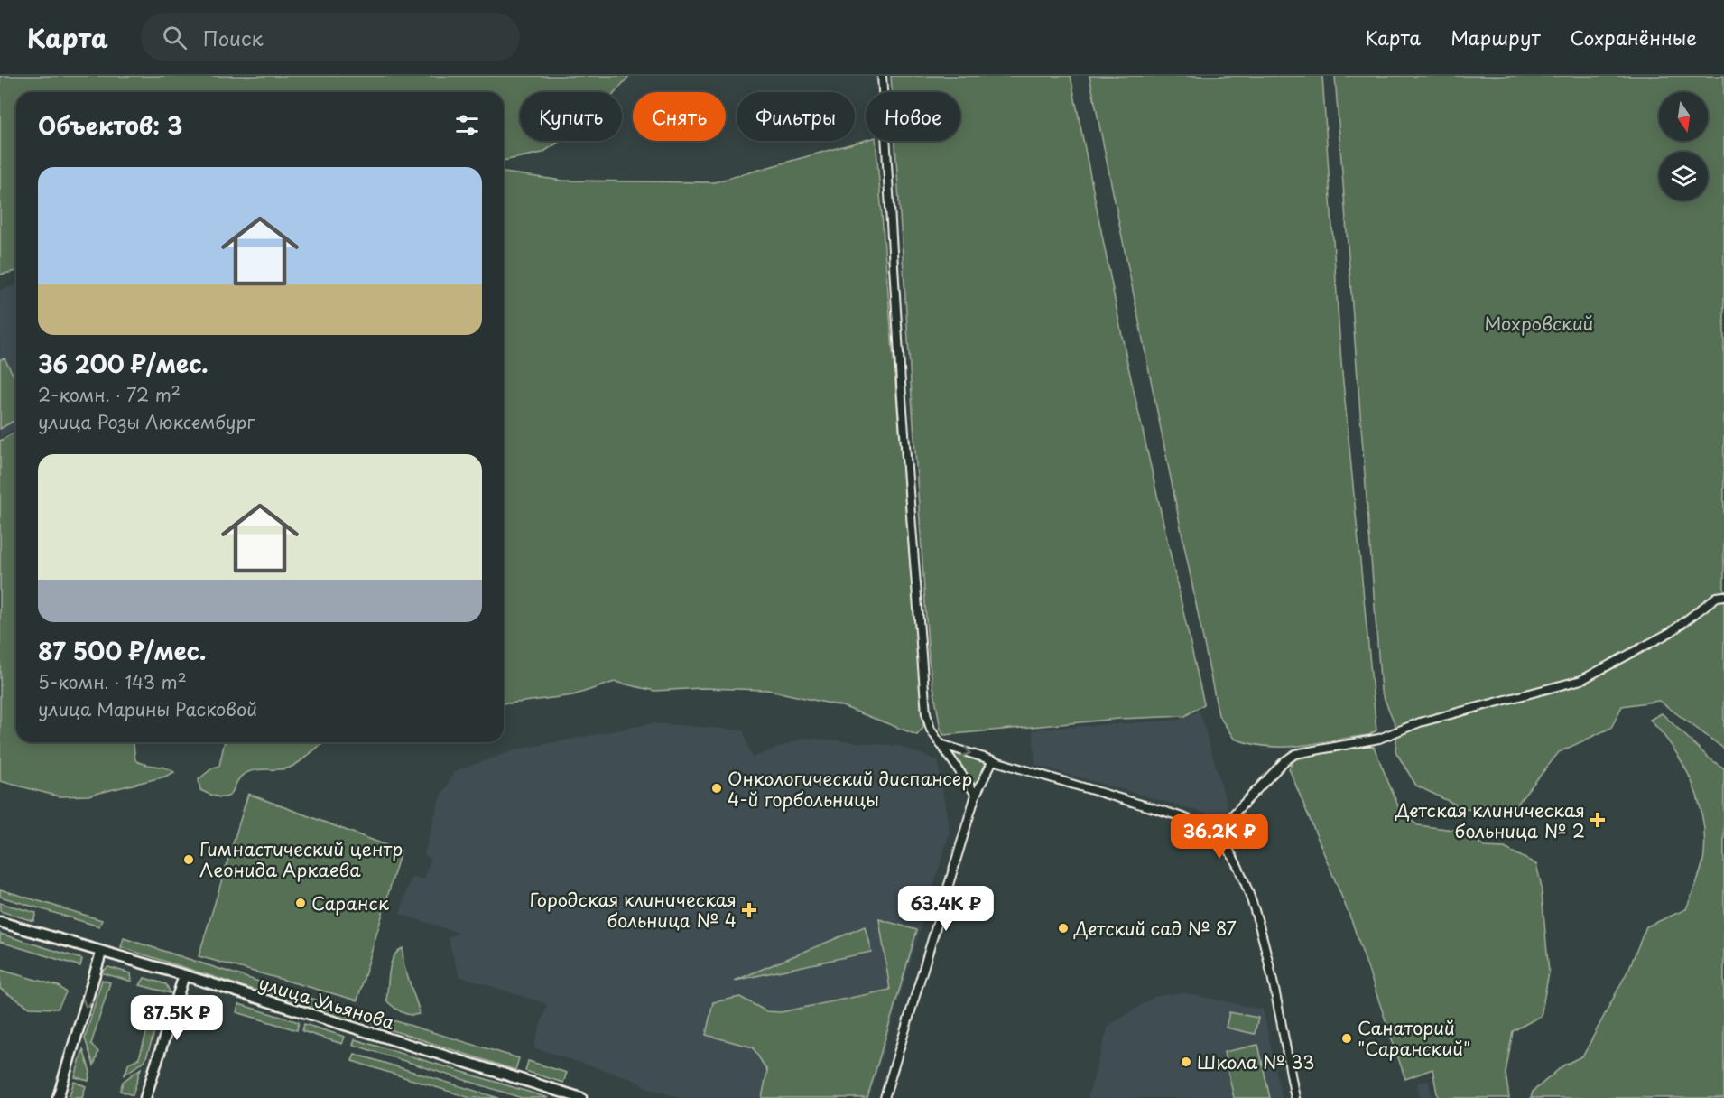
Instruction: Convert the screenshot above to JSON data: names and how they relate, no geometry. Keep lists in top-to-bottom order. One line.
{"streets":{"main road":["улица Ульянова"]},"parks":["Мохровский"],"places":{"other":["Онкологический диспансер 4-й горбольницы","Гимнастический центр Леонида Аркаева","Саранск","Детский сад № 87","Санаторий \"Саранский\"","Школа № 33"],"health":["Детская клиническая больница № 2","Городская клиническая больница № 4"]},"north":"bottom","page":{"header":"Карта","search":"Поиск","nav":["Карта","Маршрут","Сохранённые"],"chip":["Купить","Снять","Фильтры","Новое"],"heading":"Объектов: 3","list":[{"name":"36 200 ₽/мес.","note":"2-комн. · 72 m² · улица Розы Люксембург"},{"name":"87 500 ₽/мес.","note":"5-комн. · 143 m² · улица Марины Расковой"}],"price":["36.2K ₽","63.4K ₽","87.5K ₽"]}}
